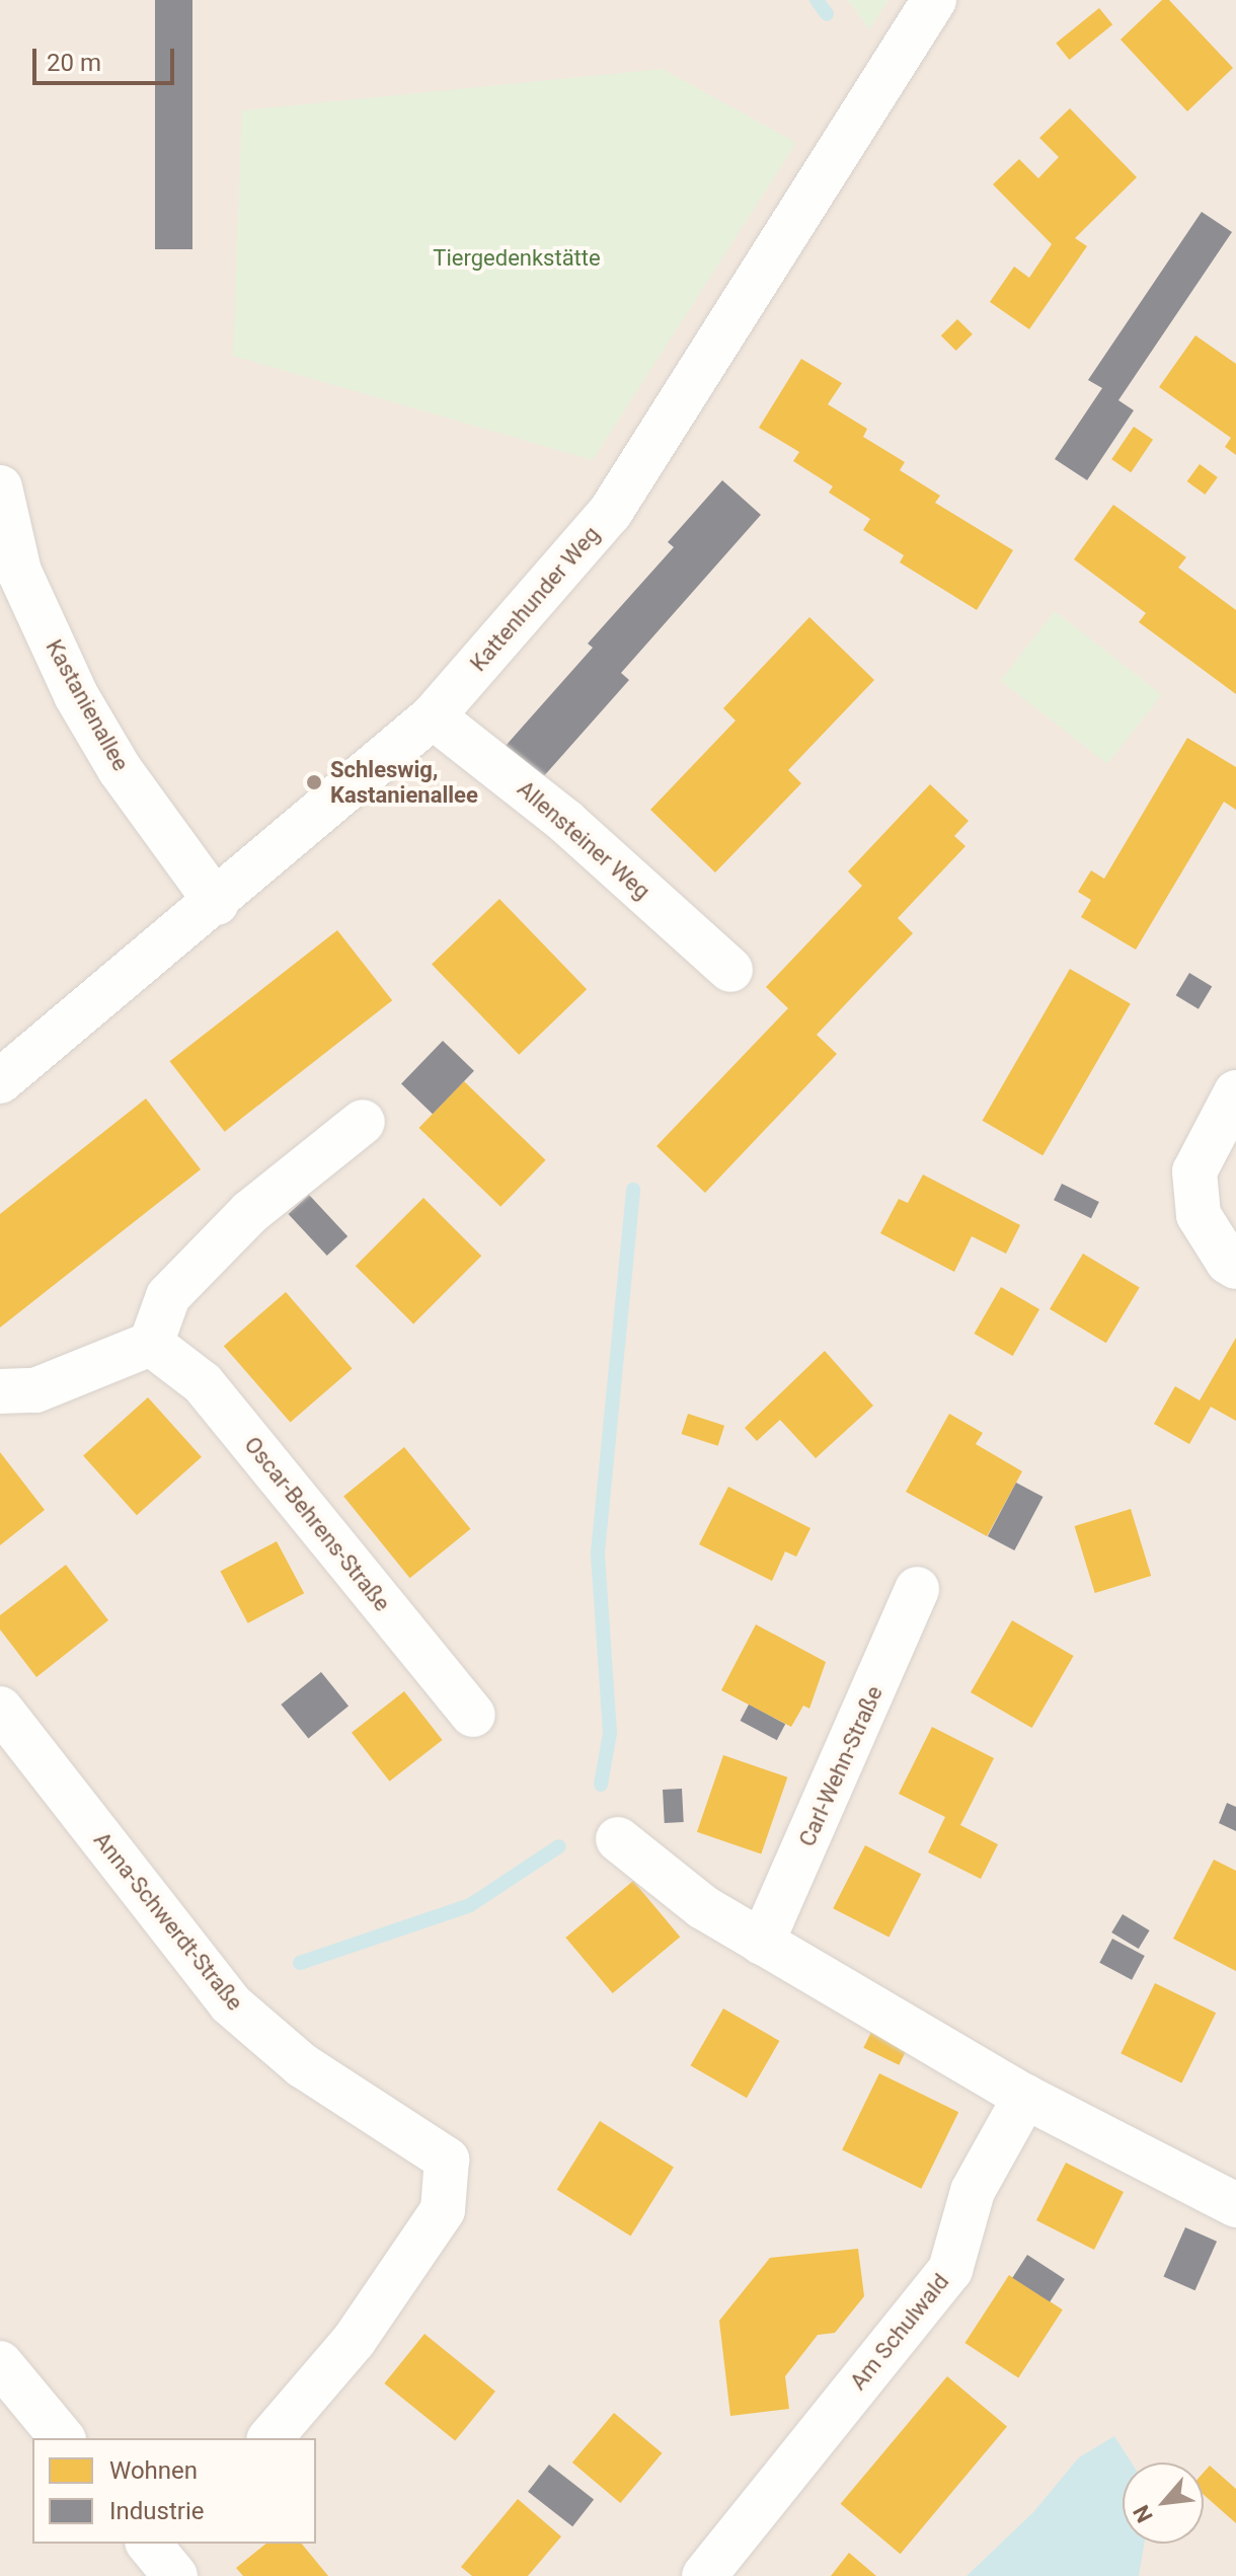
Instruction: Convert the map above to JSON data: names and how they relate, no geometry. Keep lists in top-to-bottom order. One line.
{"streets":{"street":["Kattenhunder Weg","Kastanienallee","Allensteiner Weg","Oscar-Behrens-Straße","Carl-Wehn-Straße","Anna-Schwerdt-Straße","Am Schulwald"]},"crossings":[["Kattenhunder Weg","Kastanienallee"],["Kattenhunder Weg","Allensteiner Weg"]],"parks":["Tiergedenkstätte"],"places":["Schleswig, Kastanienallee"],"legend":["Wohnen","Industrie"],"scale_bar":"20 m","north":"bottom left"}
